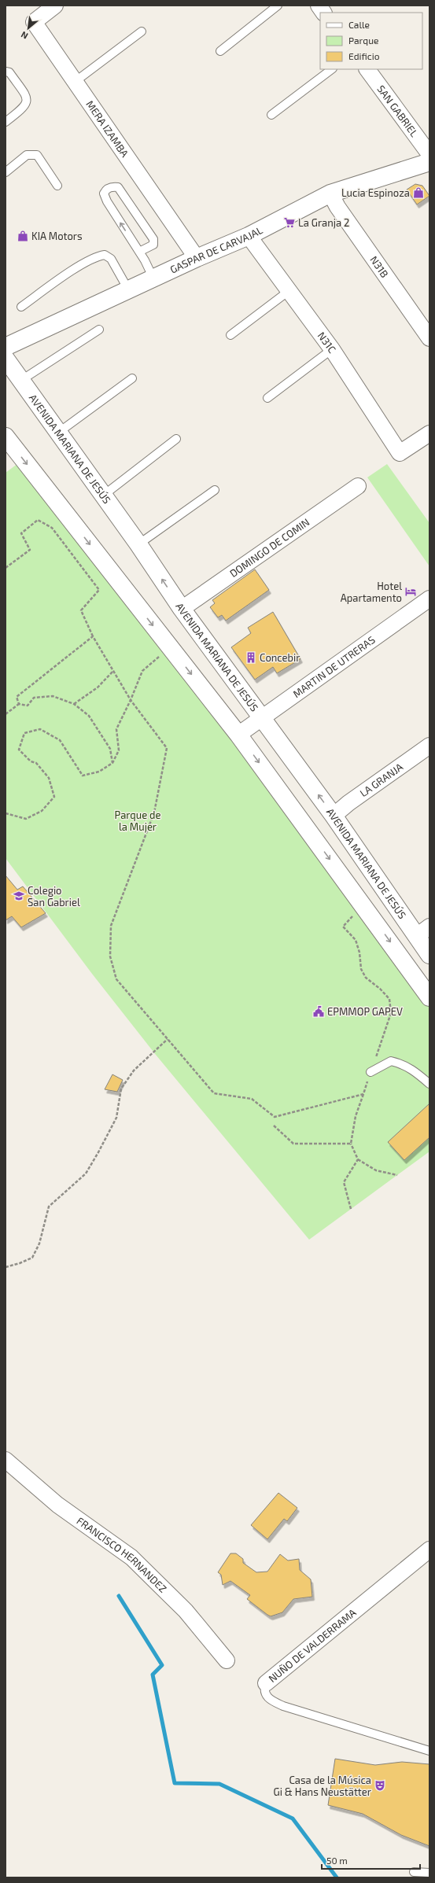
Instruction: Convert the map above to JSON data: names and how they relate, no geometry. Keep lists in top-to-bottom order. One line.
{"streets":{"main road":["GASPAR DE CARVAJAL","AVENIDA MARIANA DE JESÚS"],"street":["SAN GABRIEL","MERA IZAMBA","N31B","N31C","DOMINGO DE COMIN","MARTIN DE UTRERAS","LA GRANJA","FRANCISCO HERNANDEZ","NUÑO DE VALDERRAMA"]},"crossings":[["MERA IZAMBA","GASPAR DE CARVAJAL"],["GASPAR DE CARVAJAL","N31B"],["GASPAR DE CARVAJAL","N31C"],["AVENIDA MARIANA DE JESÚS","DOMINGO DE COMIN"],["AVENIDA MARIANA DE JESÚS","MARTIN DE UTRERAS"],["AVENIDA MARIANA DE JESÚS","LA GRANJA"]],"parks":["Parque de la Mujer"],"places":{"shop":["Lucia Espinoza","KIA Motors"],"supermarket":["La Granja 2"],"hotel":["Hotel Apartamento"],"building":["Concebir"],"school or university":["Colegio San Gabriel"],"public building":["EPMMOP GAPEV"],"theatre":["Casa de la Música Gi & Hans Neustätter"]},"legend":["Calle","Parque","Edificio"],"scale_bar":"50 m","north":"bottom left"}
